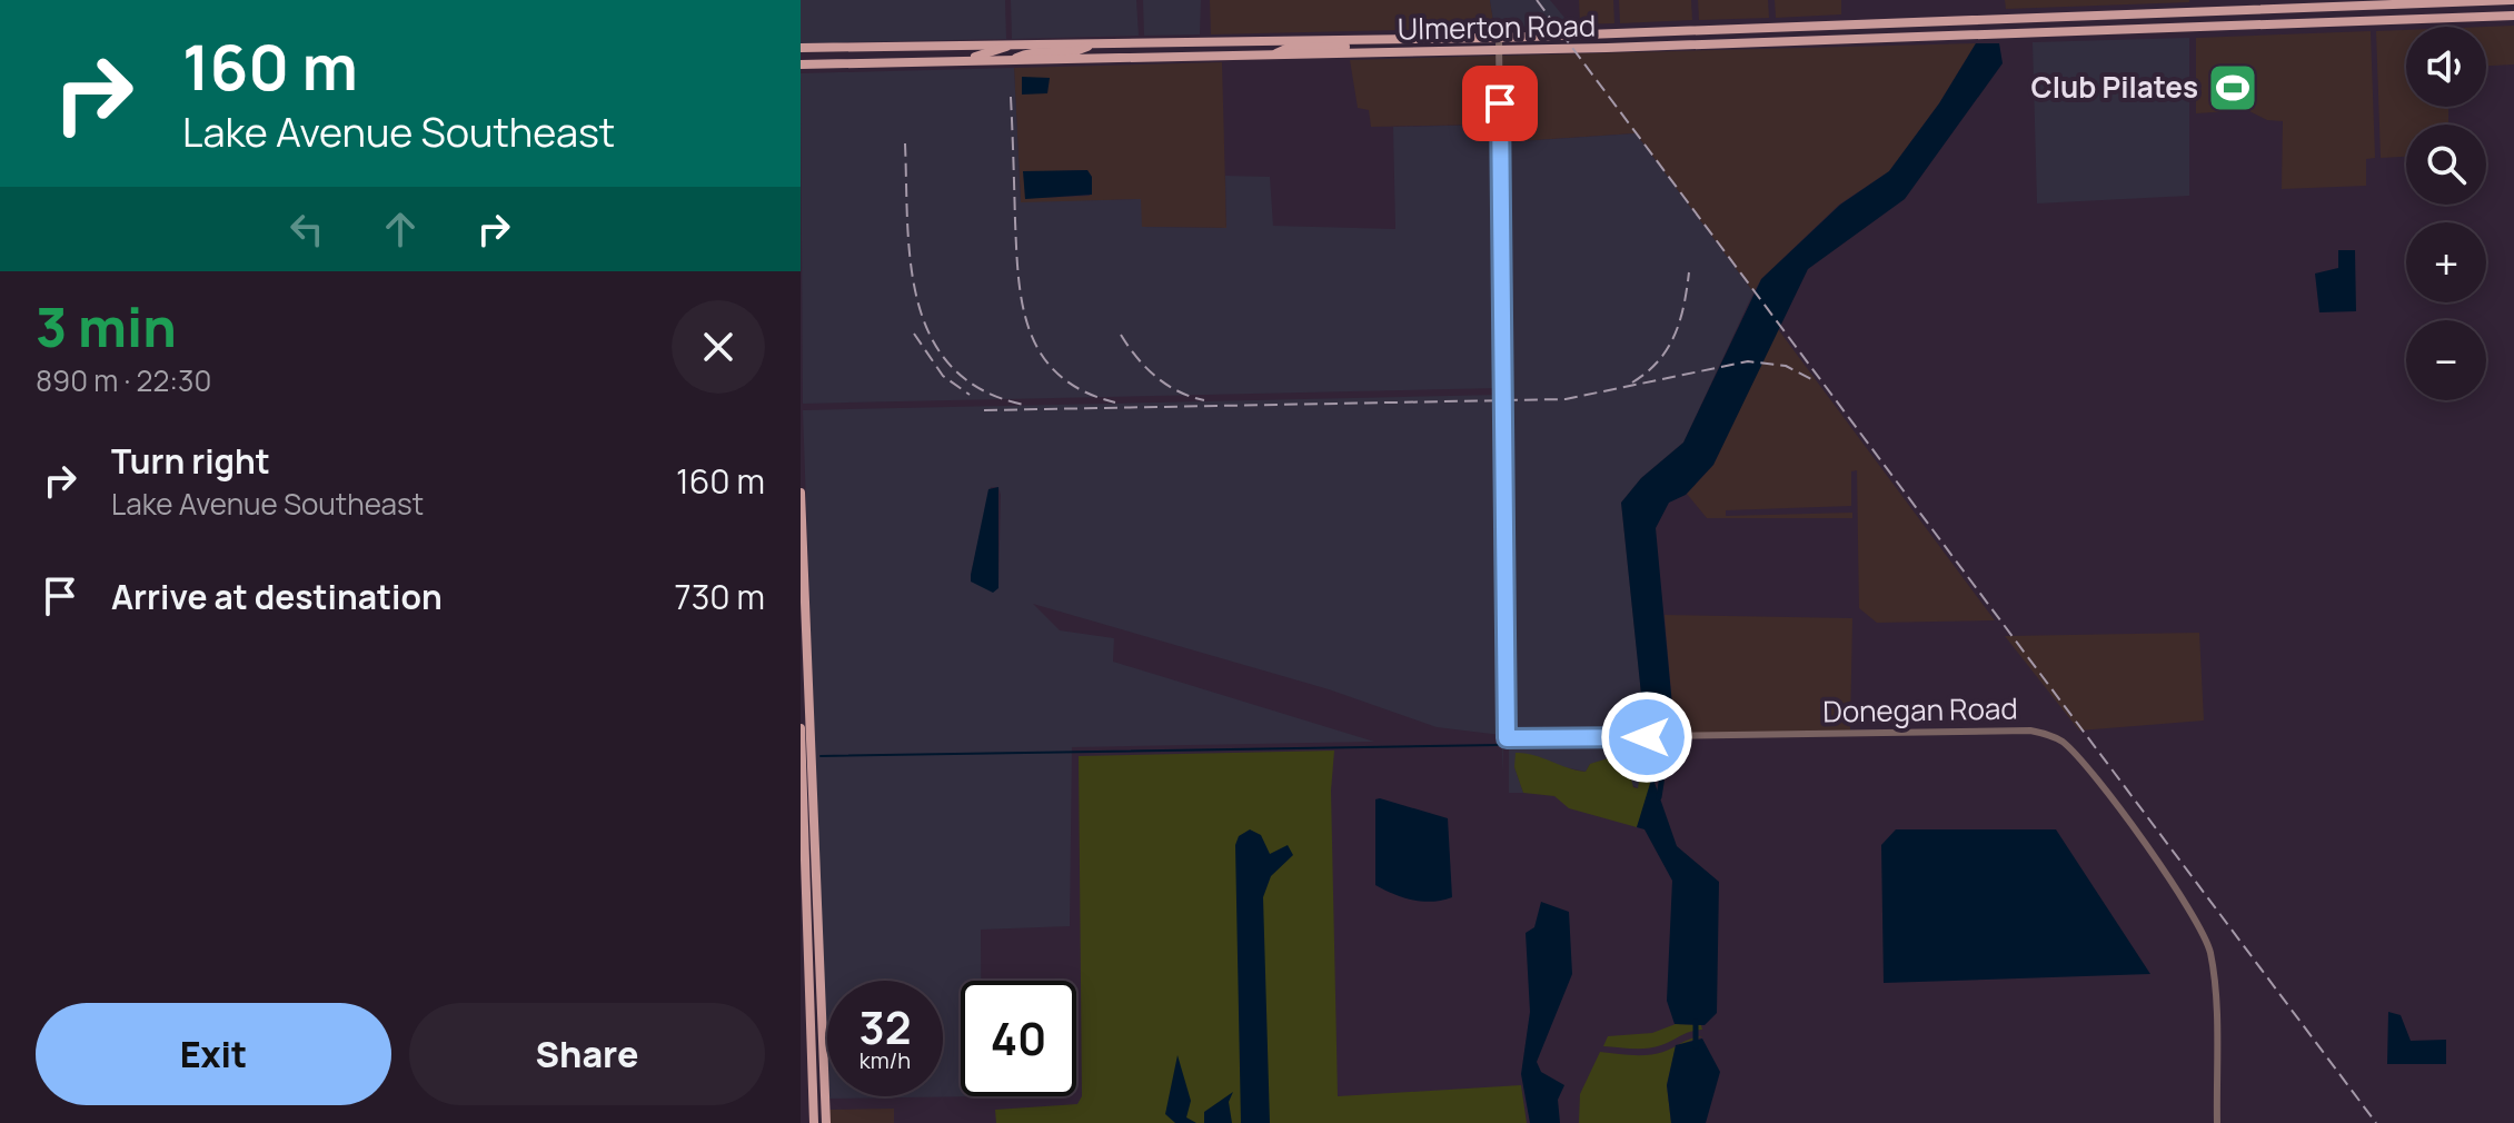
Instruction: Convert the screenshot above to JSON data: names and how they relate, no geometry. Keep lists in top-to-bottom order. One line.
{"streets":{"main road":["Ulmerton Road"],"street":["Donegan Road"]},"crossings":[["Ulmerton Road","Donegan Road"]],"places":{"sports":["Club Pilates"]},"page":{"turn":["160 m","Lake Avenue Southeast"],"map_buttons":["+","−"],"heading":["3 min","890 m · 22:30"],"list":[{"name":"Turn right","note":"Lake Avenue Southeast","value":"160 m"},{"name":"Arrive at destination","value":"730 m"}],"speed":"32 km/h","limit":"40","buttons":["Exit","Share"]}}
